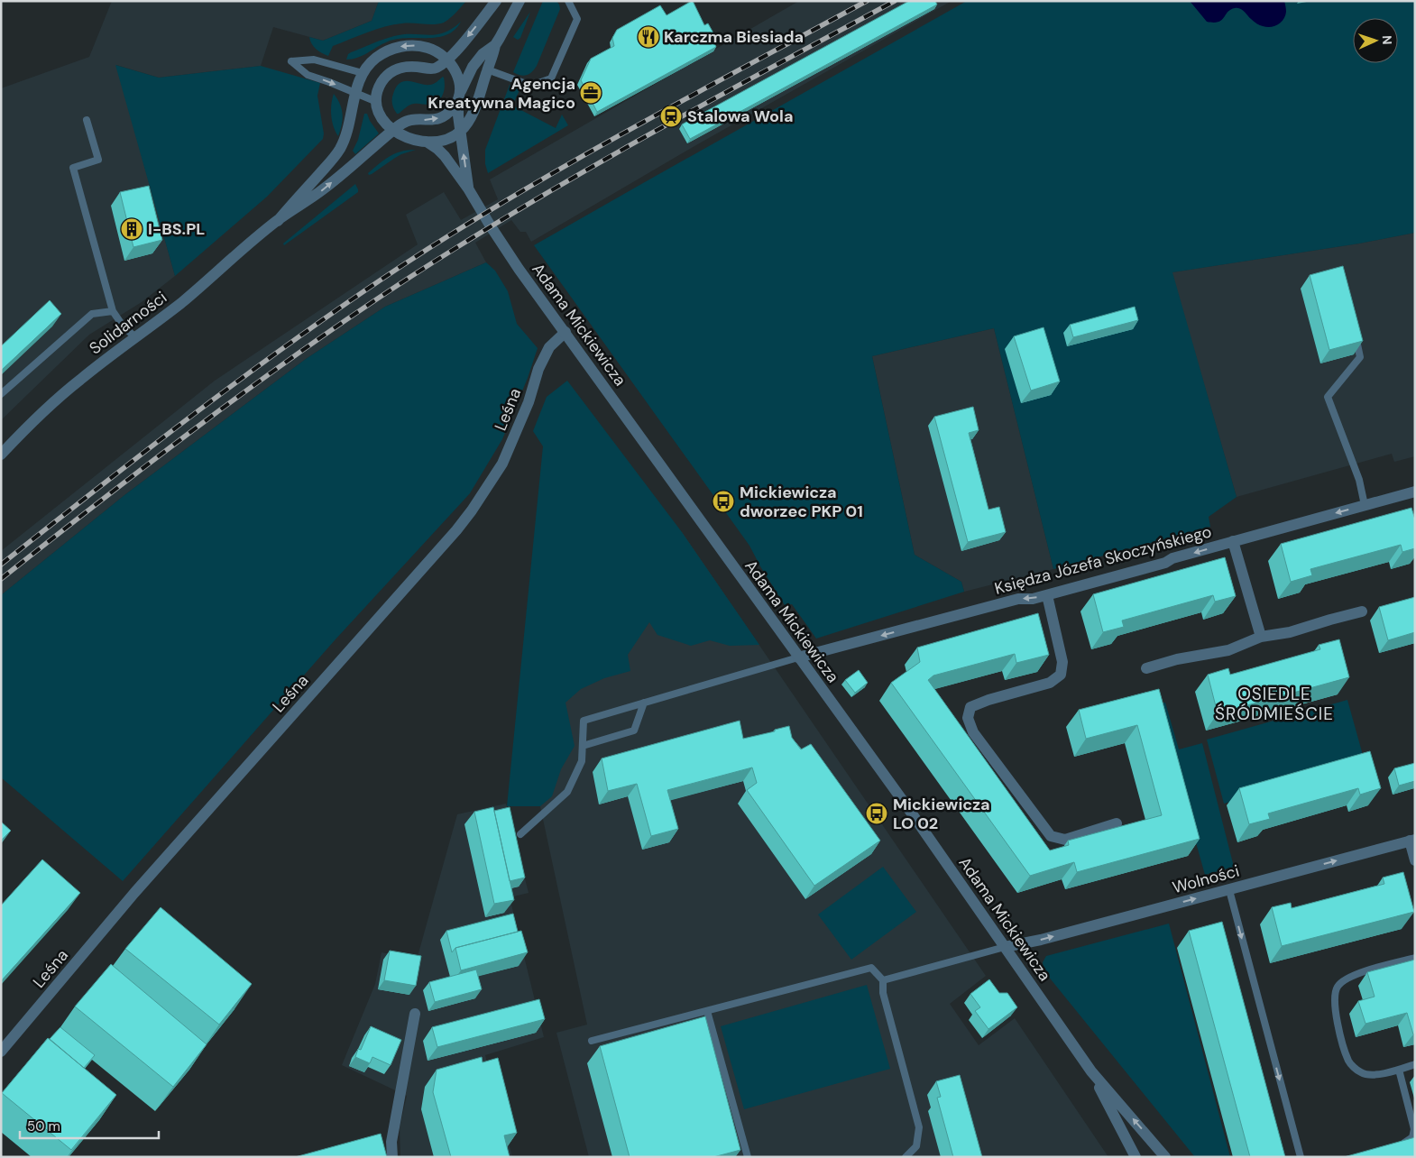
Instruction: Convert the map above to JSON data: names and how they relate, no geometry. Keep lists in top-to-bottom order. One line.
{"streets":{"street":["Solidarności","Adama Mickiewicza","Leśna","Księdza Józefa Skoczyńskiego","Wolności"]},"crossings":[["Solidarności","Adama Mickiewicza"],["Adama Mickiewicza","Leśna"],["Adama Mickiewicza","Księdza Józefa Skoczyńskiego"],["Adama Mickiewicza","Wolności"]],"one_way":["Księdza Józefa Skoczyńskiego","Wolności"],"districts":["OSIEDLE ŚRÓDMIEŚCIE"],"places":{"restaurant":["Karczma Biesiada"],"office":["Agencja Kreatywna Magico"],"station":["Stalowa Wola"],"building":["I-BS.PL"],"bus stop":["Mickiewicza dworzec PKP 01","Mickiewicza LO 02"]},"scale_bar":"50 m","north":"right"}
